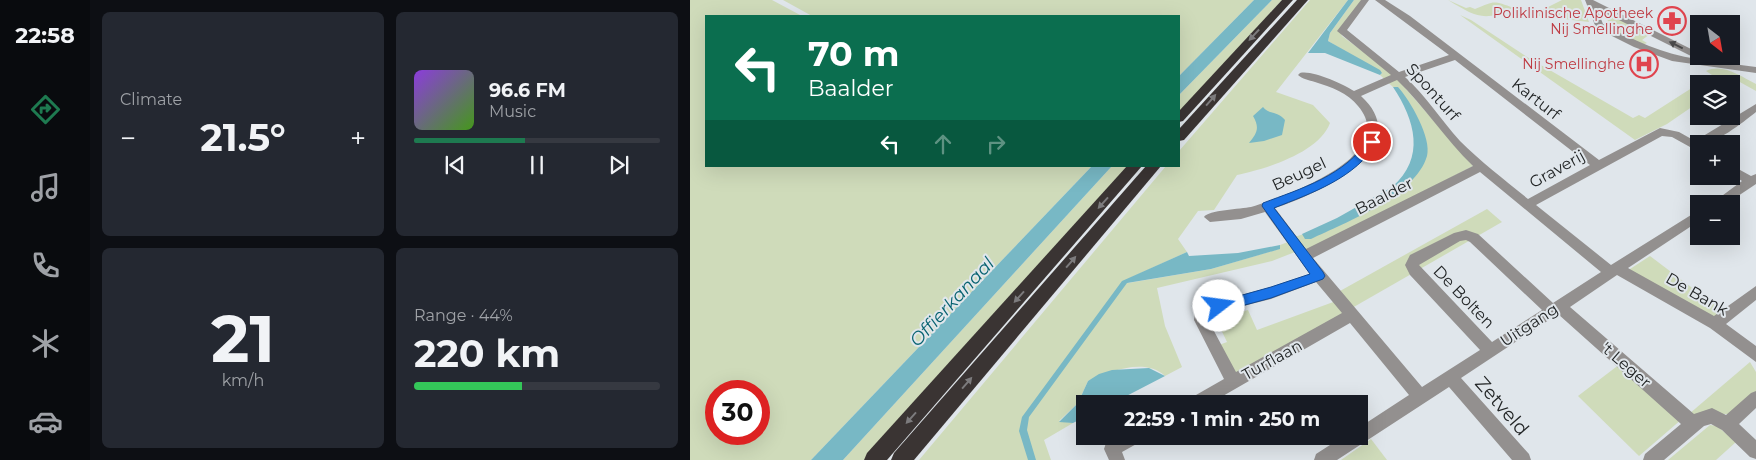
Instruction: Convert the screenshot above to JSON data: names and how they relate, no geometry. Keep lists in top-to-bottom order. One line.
{"streets":{"street":["Sponturf","Karturf","Graverij","Beugel","Baalder","De Bank","De Bolten","Uitgang","Turflaan","'t Leger","Zetveld"]},"crossings":[["Sponturf","Graverij"],["Sponturf","Baalder"],["Karturf","Graverij"],["Graverij","De Bank"],["Graverij","Uitgang"],["De Bank","Uitgang"],["De Bolten","Uitgang"],["De Bolten","'t Leger"],["Uitgang","'t Leger"],["Uitgang","Zetveld"]],"water":["Offierkanaal"],"places":{"pharmacy":["Poliklinische Apotheek Nij Smellinghe"],"hospital":["Nij Smellinghe"]},"north":"bottom right","page":{"tabs":"22:58","tile":["Climate",["21","km/h"],["Range · 44%","220 km"]],"map_buttons":["+","−"],"turn":["70 m","Baalder"],"song":["96.6 FM","Music"],"heat":["−","21.5°","+"],"limit":"30","trip":"22:59 · 1 min · 250 m"}}
